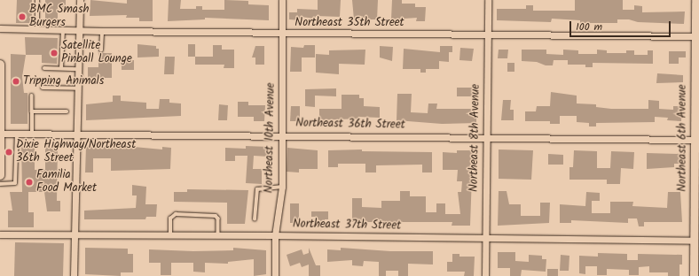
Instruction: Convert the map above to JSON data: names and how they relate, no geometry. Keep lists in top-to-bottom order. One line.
{"streets":{"street":["Northeast 35th Street","Northeast 36th Street","Northeast 10th Avenue","Northeast 8th Avenue","Northeast 6th Avenue","Northeast 37th Street"]},"crossings":[["Northeast 35th Street","Northeast 10th Avenue"],["Northeast 35th Street","Northeast 8th Avenue"],["Northeast 35th Street","Northeast 6th Avenue"],["Northeast 36th Street","Northeast 10th Avenue"],["Northeast 36th Street","Northeast 8th Avenue"],["Northeast 36th Street","Northeast 6th Avenue"],["Northeast 10th Avenue","Northeast 37th Street"],["Northeast 8th Avenue","Northeast 37th Street"],["Northeast 6th Avenue","Northeast 37th Street"]],"places":["BMC Smash Burgers","Satellite Pinball Lounge","Tripping Animals","Dixie Highway/Northeast 36th Street","Familia Food Market"],"scale_bar":"100 m"}
